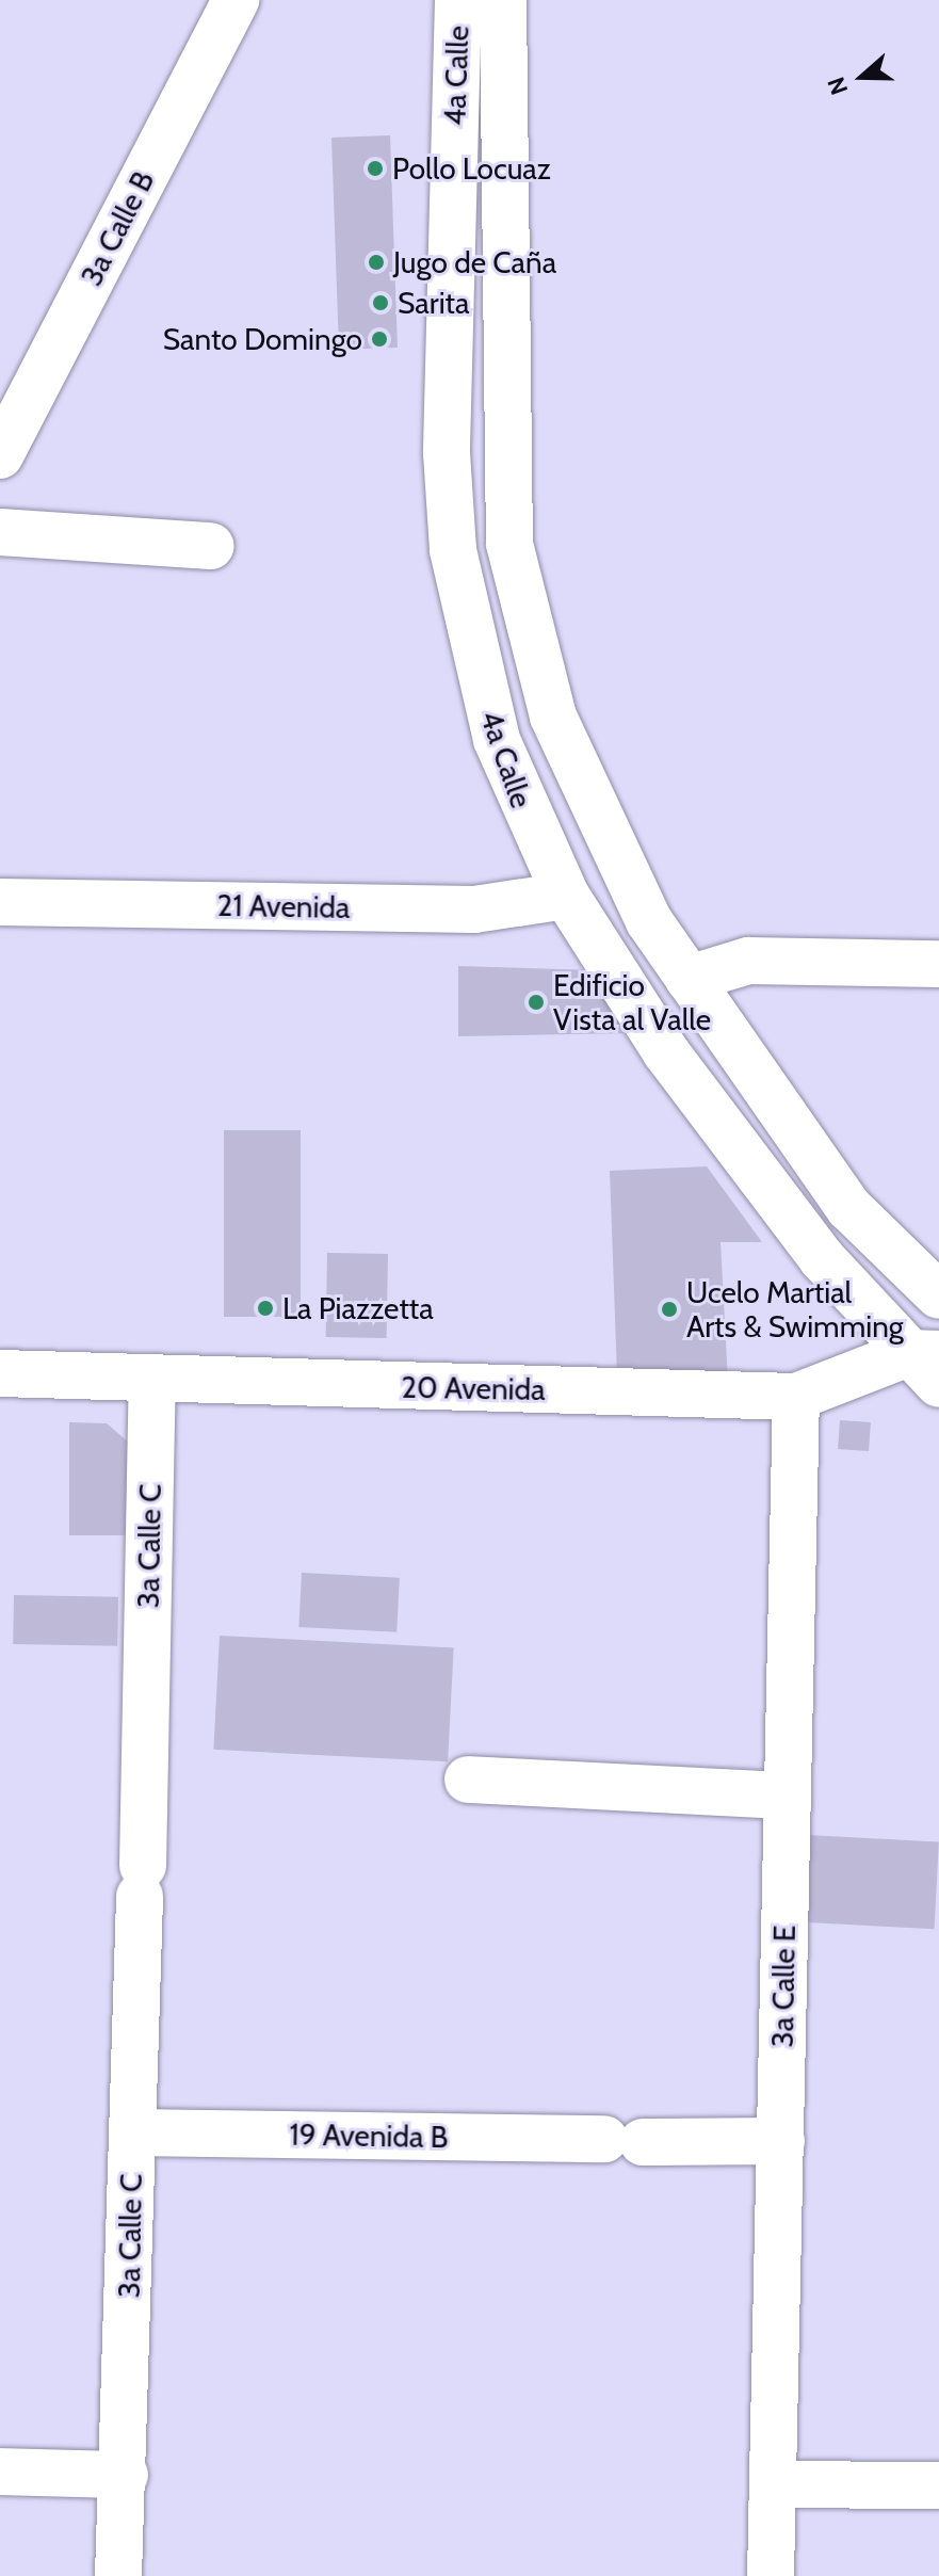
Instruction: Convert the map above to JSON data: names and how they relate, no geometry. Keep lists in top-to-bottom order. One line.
{"streets":{"street":["4a Calle","3a Calle B","21 Avenida","20 Avenida","3a Calle C","3a Calle E","19 Avenida B"]},"crossings":[["4a Calle","21 Avenida"],["4a Calle","20 Avenida"],["20 Avenida","3a Calle C"],["20 Avenida","3a Calle E"],["3a Calle C","19 Avenida B"],["3a Calle E","19 Avenida B"]],"places":["Pollo Locuaz","Jugo de Caña","Sarita","Santo Domingo","Edificio Vista al Valle","La Piazzetta","Ucelo Martial Arts & Swimming"],"north":"left"}
